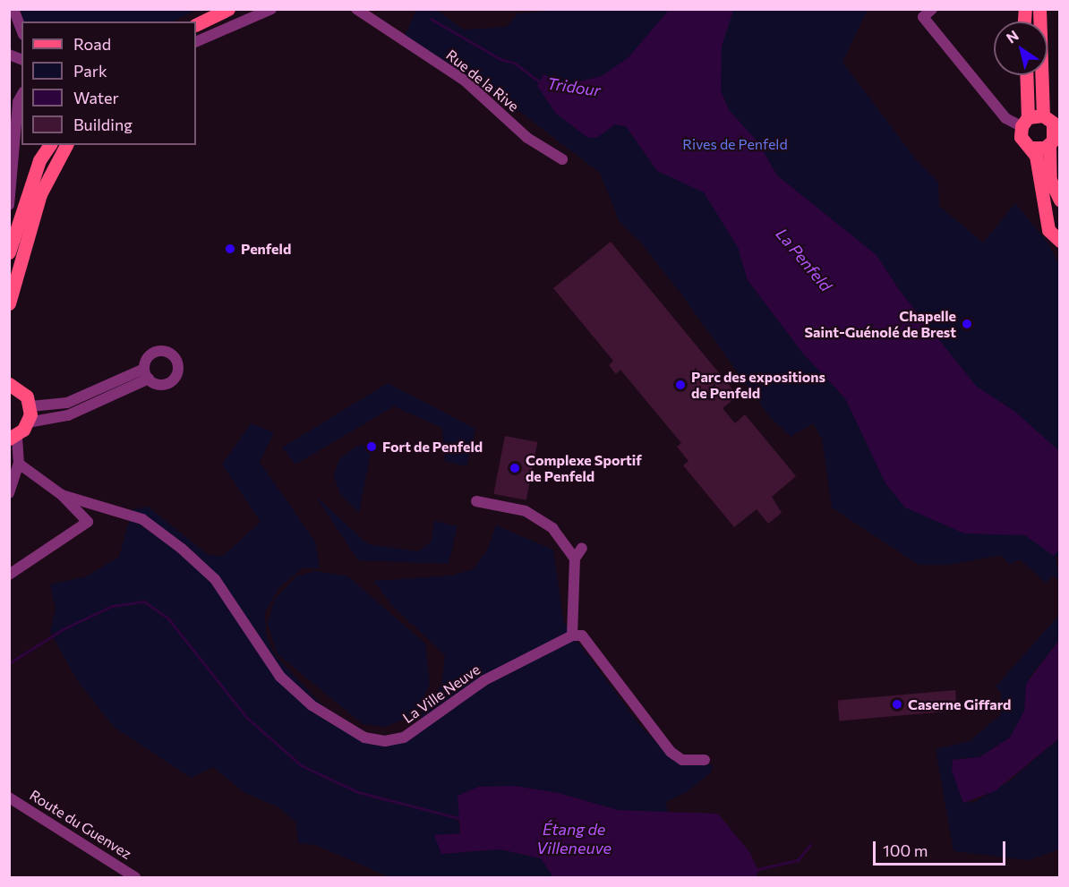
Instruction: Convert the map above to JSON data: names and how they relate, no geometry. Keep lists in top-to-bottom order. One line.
{"streets":{"street":["Rue de la Rive","La Ville Neuve","Route du Guenvez"]},"water":["Tridour","La Penfeld","Étang de Villeneuve"],"parks":["Rives de Penfeld"],"places":["Penfeld","Chapelle Saint-Guénolé de Brest","Parc des expositions de Penfeld","Fort de Penfeld","Complexe Sportif de Penfeld","Caserne Giffard"],"legend":["Road","Park","Water","Building"],"scale_bar":"100 m","north":"top left"}
